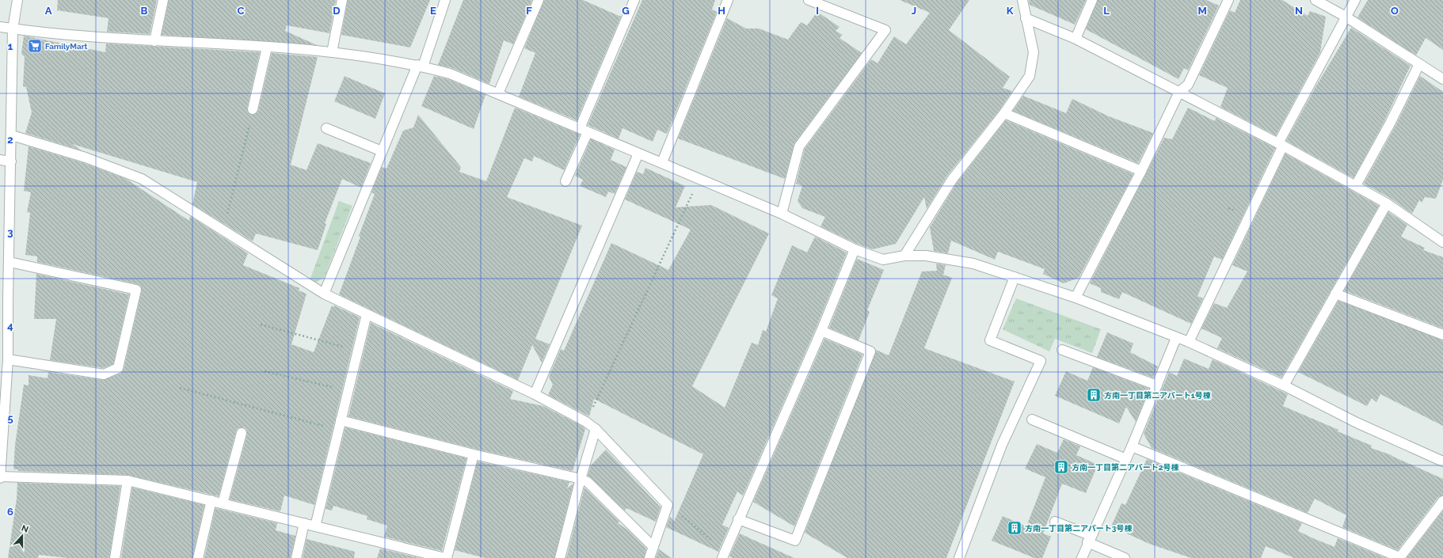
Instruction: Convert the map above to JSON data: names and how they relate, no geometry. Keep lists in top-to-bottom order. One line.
{"places":{"supermarket":["FamilyMart"],"building":["方南一丁目第二アパート1号棟","方南一丁目第二アパート2号棟","方南一丁目第二アパート3号棟"]},"north":"top","grid":{"columns":["A","B","C","D","E","F","G","H","I","J","K","L","M","N","O"],"rows":["1","2","3","4","5","6"]}}
